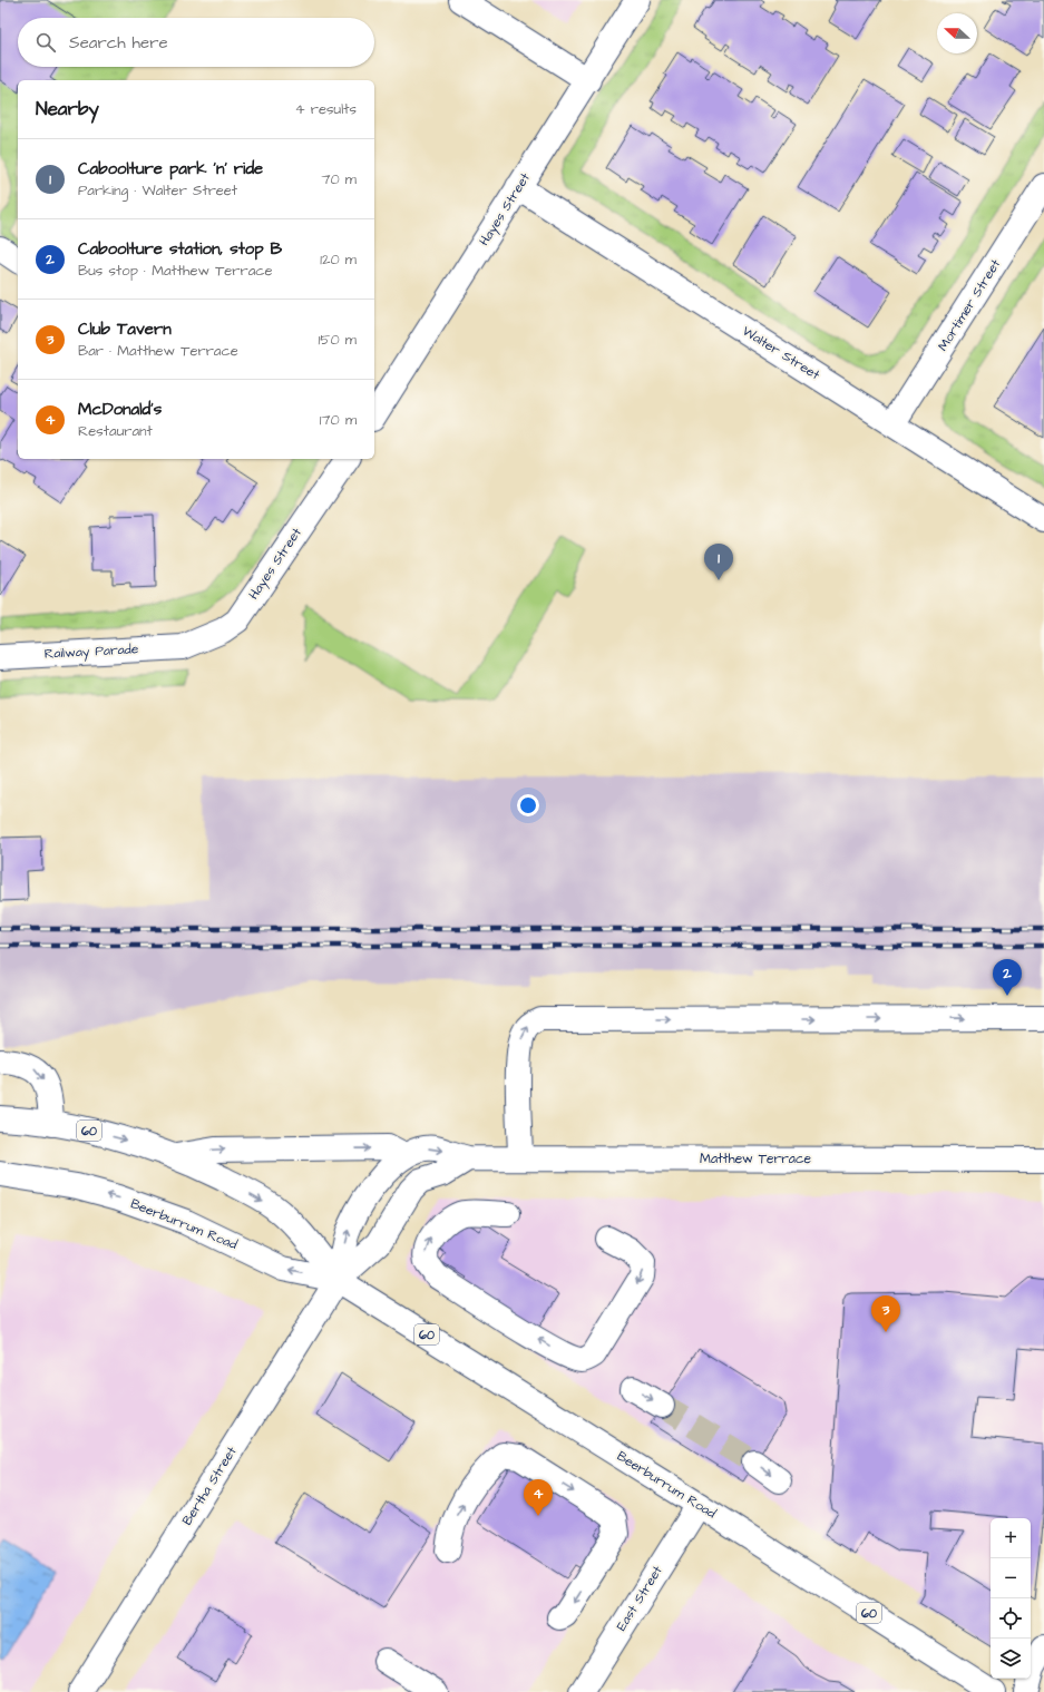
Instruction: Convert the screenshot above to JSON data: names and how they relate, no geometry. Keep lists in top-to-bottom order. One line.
{"streets":{"street":["Hayes Street","Mortimer Street","Walter Street","Railway Parade","60","Matthew Terrace","Beerburrum Road","Bertha Street","East Street"]},"crossings":[["Hayes Street","Walter Street"],["Hayes Street","Railway Parade"],["Mortimer Street","Walter Street"],["Matthew Terrace","Beerburrum Road"],["Matthew Terrace","Bertha Street"],["Beerburrum Road","Bertha Street"],["Beerburrum Road","East Street"]],"north":"left","page":{"search":"Search here","heading":["Nearby","4 results"],"list":[{"mark":"1","name":"Caboolture park 'n' ride","note":"Parking · Walter Street","value":"70 m"},{"mark":"2","name":"Caboolture station, stop B","note":"Bus stop · Matthew Terrace","value":"120 m"},{"mark":"3","name":"Club Tavern","note":"Bar · Matthew Terrace","value":"150 m"},{"mark":"4","name":"McDonald's","note":"Restaurant","value":"170 m"}],"pins":["1","2","3","4"],"map_buttons":["+","−"]}}
